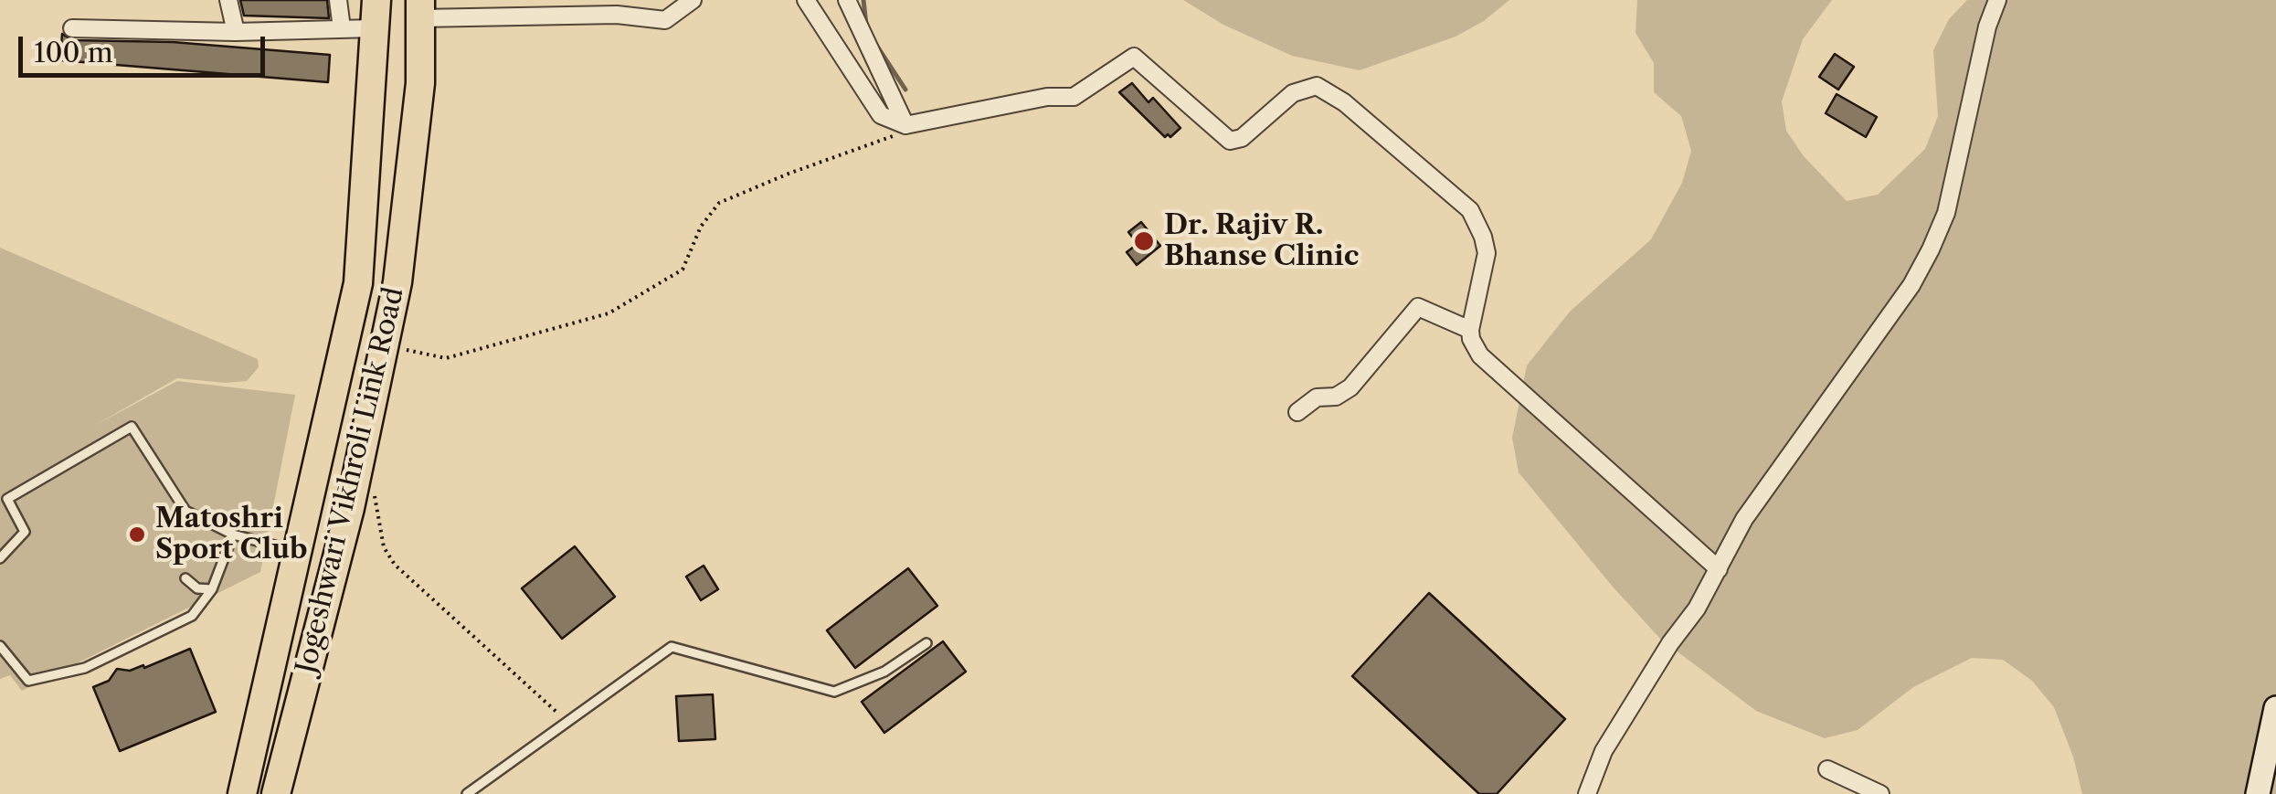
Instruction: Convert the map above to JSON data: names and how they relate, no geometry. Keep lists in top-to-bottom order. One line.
{"streets":{"main road":["Jogeshwari Vikhroli Link Road"]},"places":["Dr. Rajiv R. Bhanse Clinic","Matoshri Sport Club"],"scale_bar":"100 m"}
